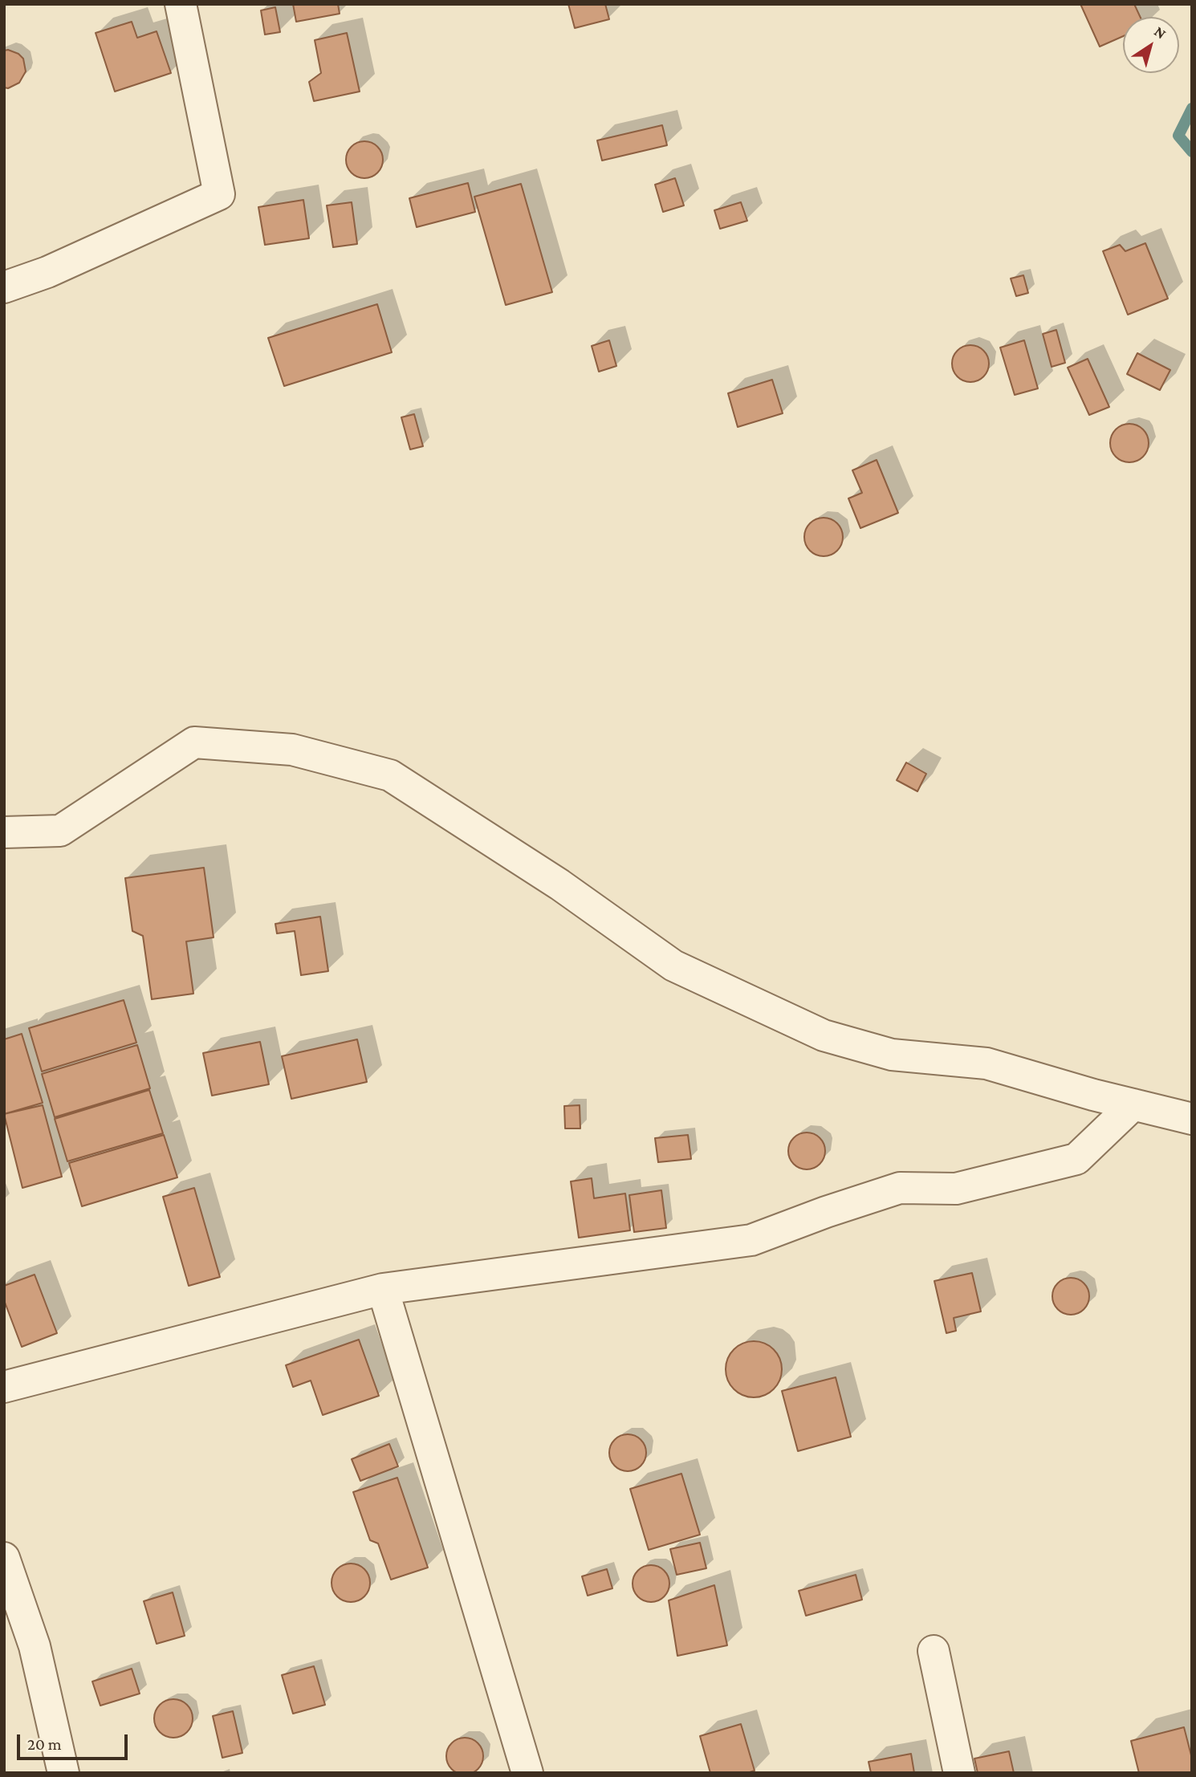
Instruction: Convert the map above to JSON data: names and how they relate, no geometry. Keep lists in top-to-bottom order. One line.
{"scale_bar":"20 m","north":"top right"}
